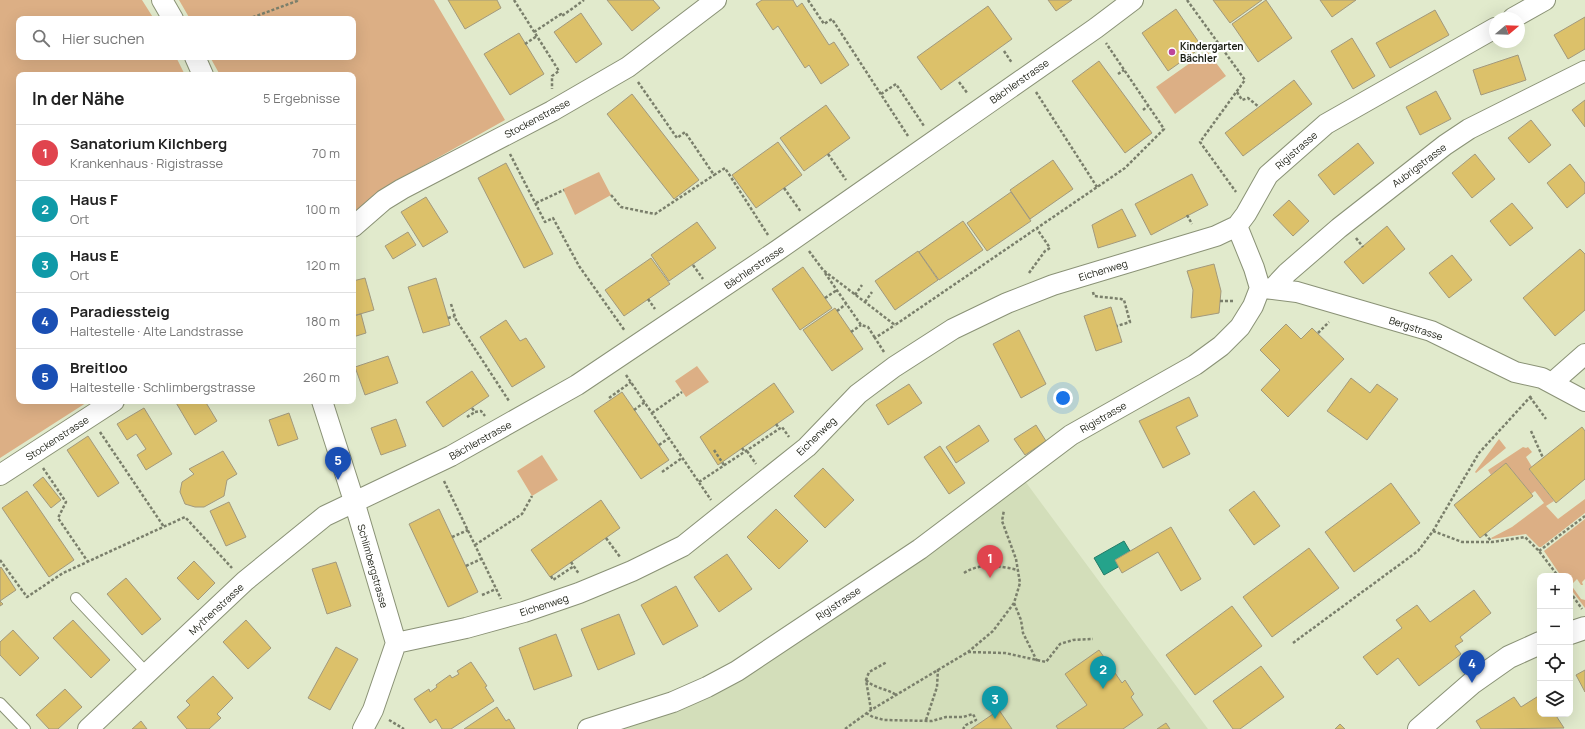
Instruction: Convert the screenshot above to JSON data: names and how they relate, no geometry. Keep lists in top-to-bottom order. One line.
{"streets":{"street":["Bächlerstrasse","Stockenstrasse","Rigistrasse","Aubrigstrasse","Eichenweg","Bergstrasse","Schlimbergstrasse","Mythenstrasse"]},"crossings":[["Bächlerstrasse","Schlimbergstrasse"],["Bächlerstrasse","Mythenstrasse"],["Rigistrasse","Aubrigstrasse"],["Rigistrasse","Eichenweg"],["Rigistrasse","Bergstrasse"],["Aubrigstrasse","Bergstrasse"],["Eichenweg","Schlimbergstrasse"],["Schlimbergstrasse","Mythenstrasse"]],"places":["Kindergarten Bächler"],"north":"right","page":{"search":"Hier suchen","heading":["In der Nähe","5 Ergebnisse"],"list":[{"mark":"1","name":"Sanatorium Kilchberg","note":"Krankenhaus · Rigistrasse","value":"70 m"},{"mark":"2","name":"Haus F","note":"Ort","value":"100 m"},{"mark":"3","name":"Haus E","note":"Ort","value":"120 m"},{"mark":"4","name":"Paradiessteig","note":"Haltestelle · Alte Landstrasse","value":"180 m"},{"mark":"5","name":"Breitloo","note":"Haltestelle · Schlimbergstrasse","value":"260 m"}],"pins":["5","1","4","2","3"],"map_buttons":["+","−"]}}
